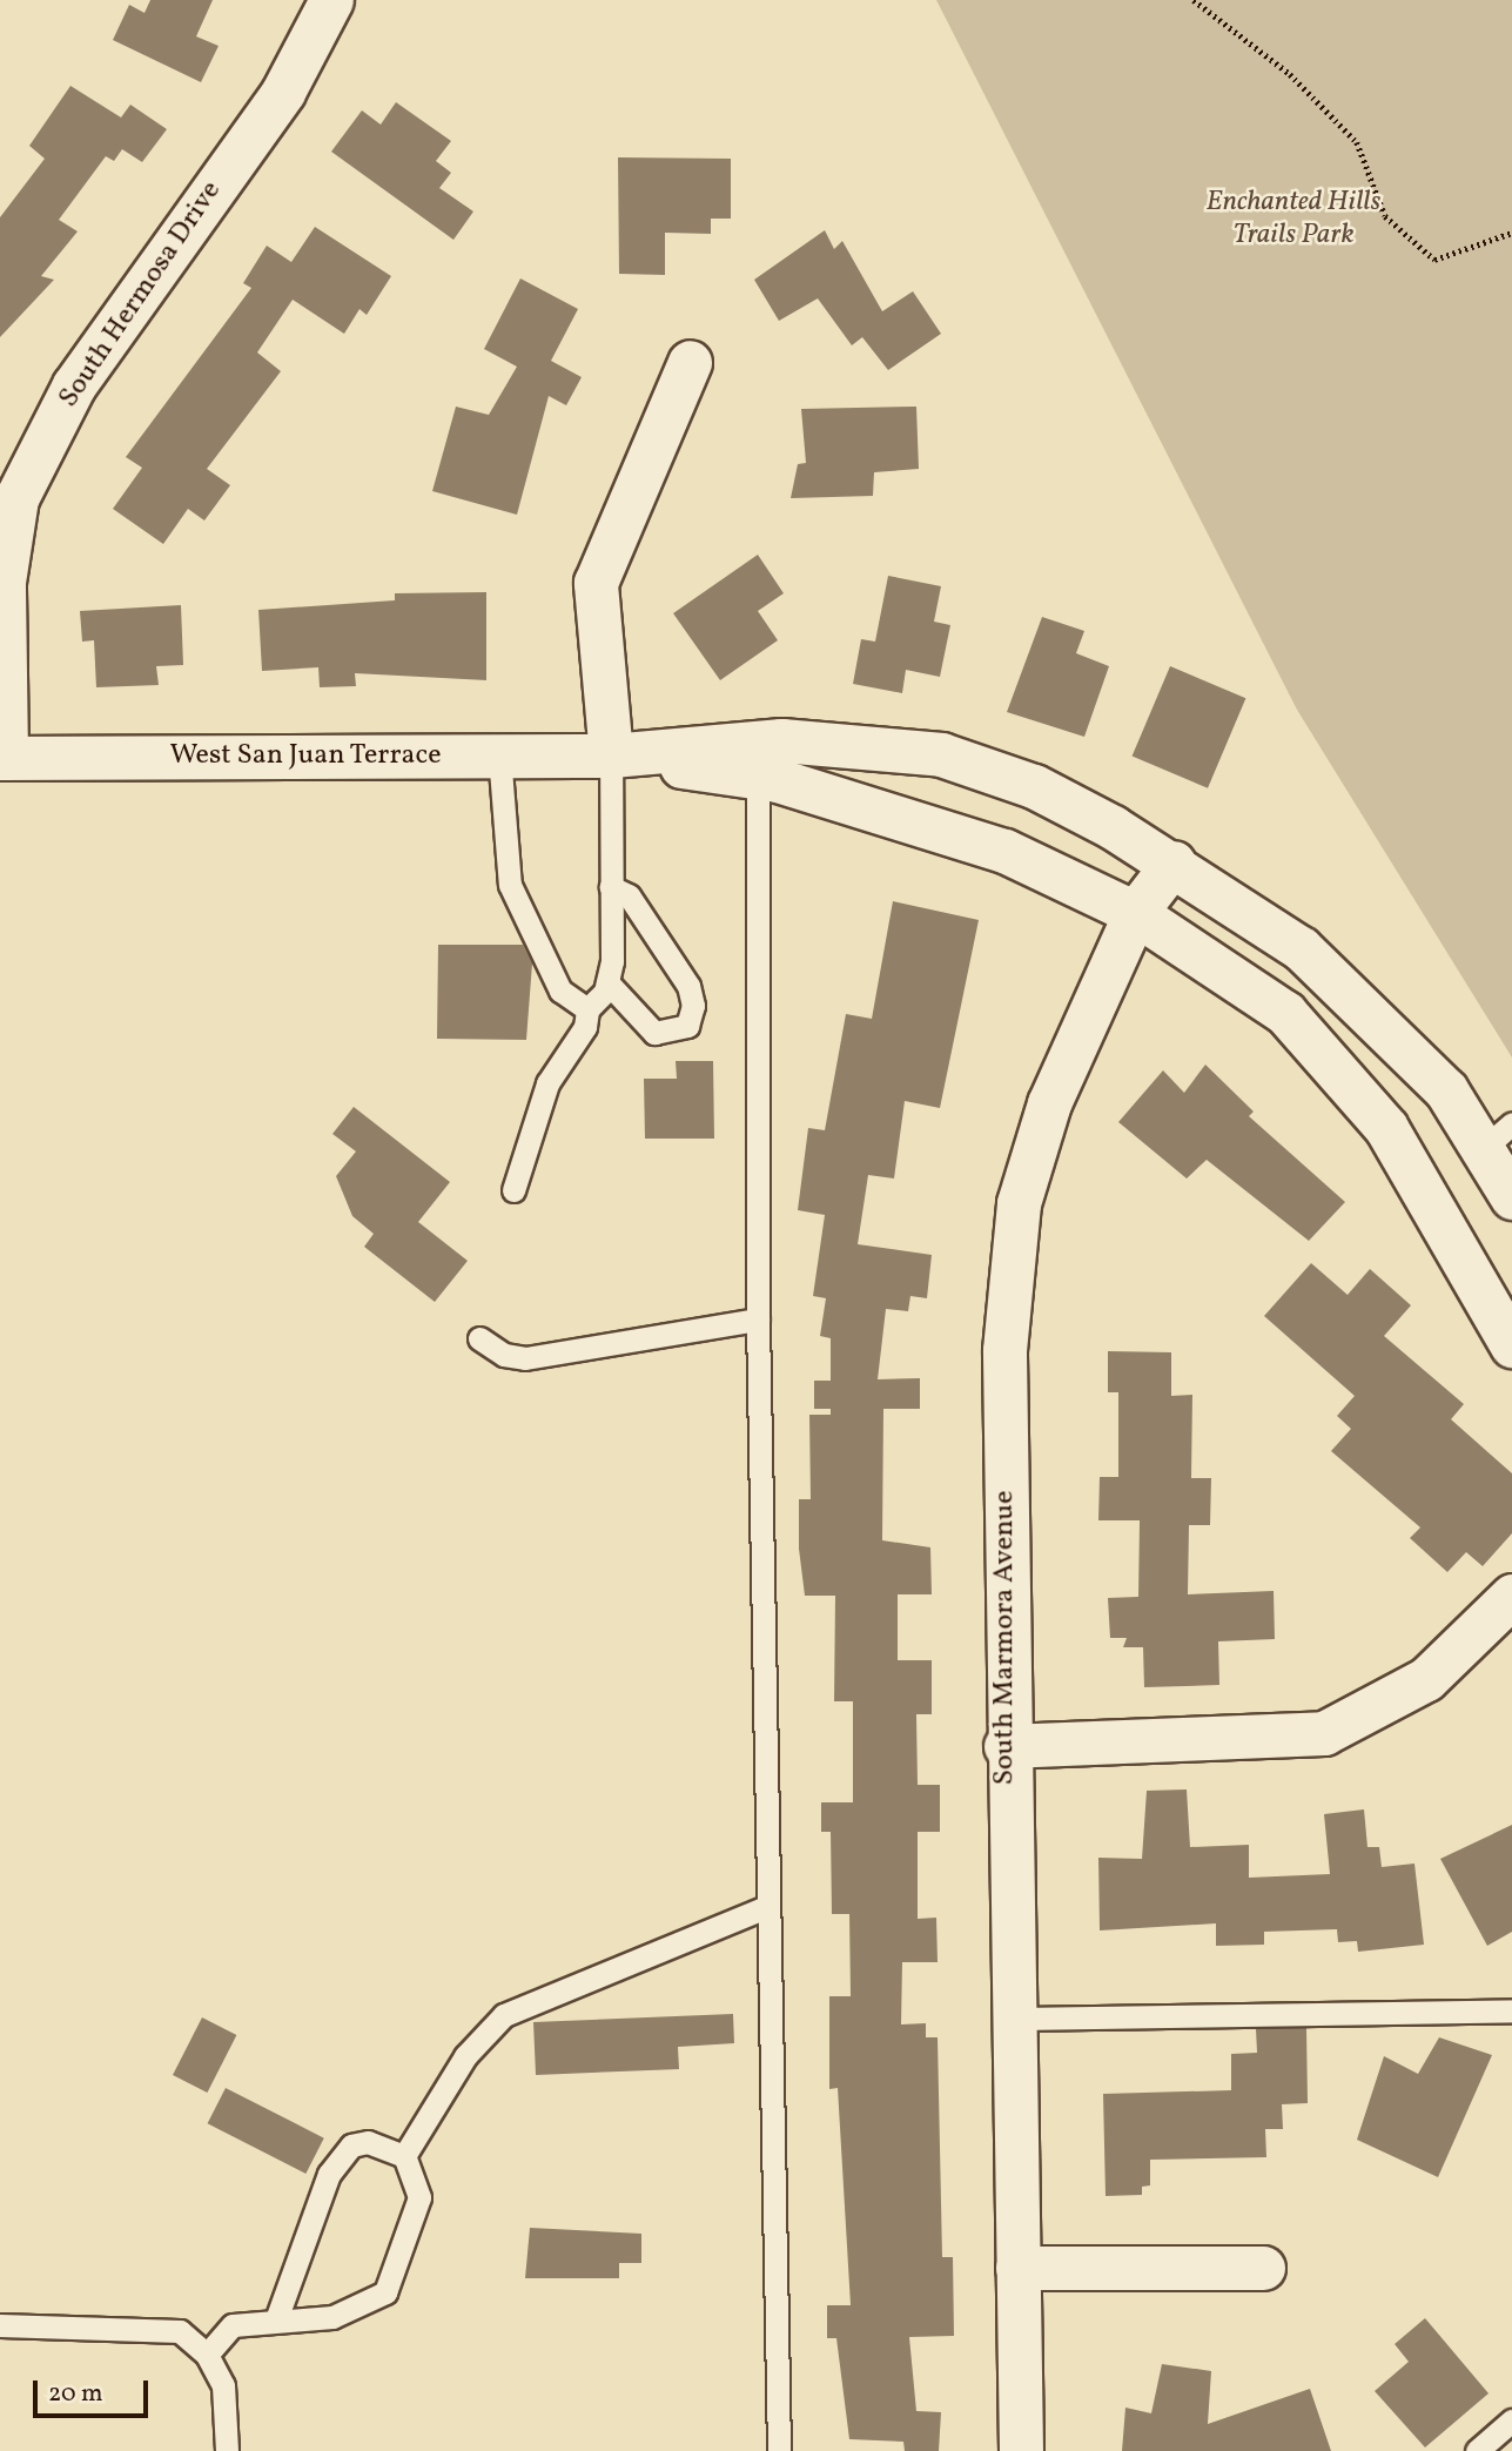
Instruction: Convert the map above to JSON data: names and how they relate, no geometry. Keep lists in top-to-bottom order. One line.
{"streets":{"street":["South Hermosa Drive","West San Juan Terrace","South Marmora Avenue"]},"crossings":[["South Hermosa Drive","West San Juan Terrace"],["West San Juan Terrace","South Marmora Avenue"]],"parks":["Enchanted Hills Trails Park"],"scale_bar":"20 m"}
